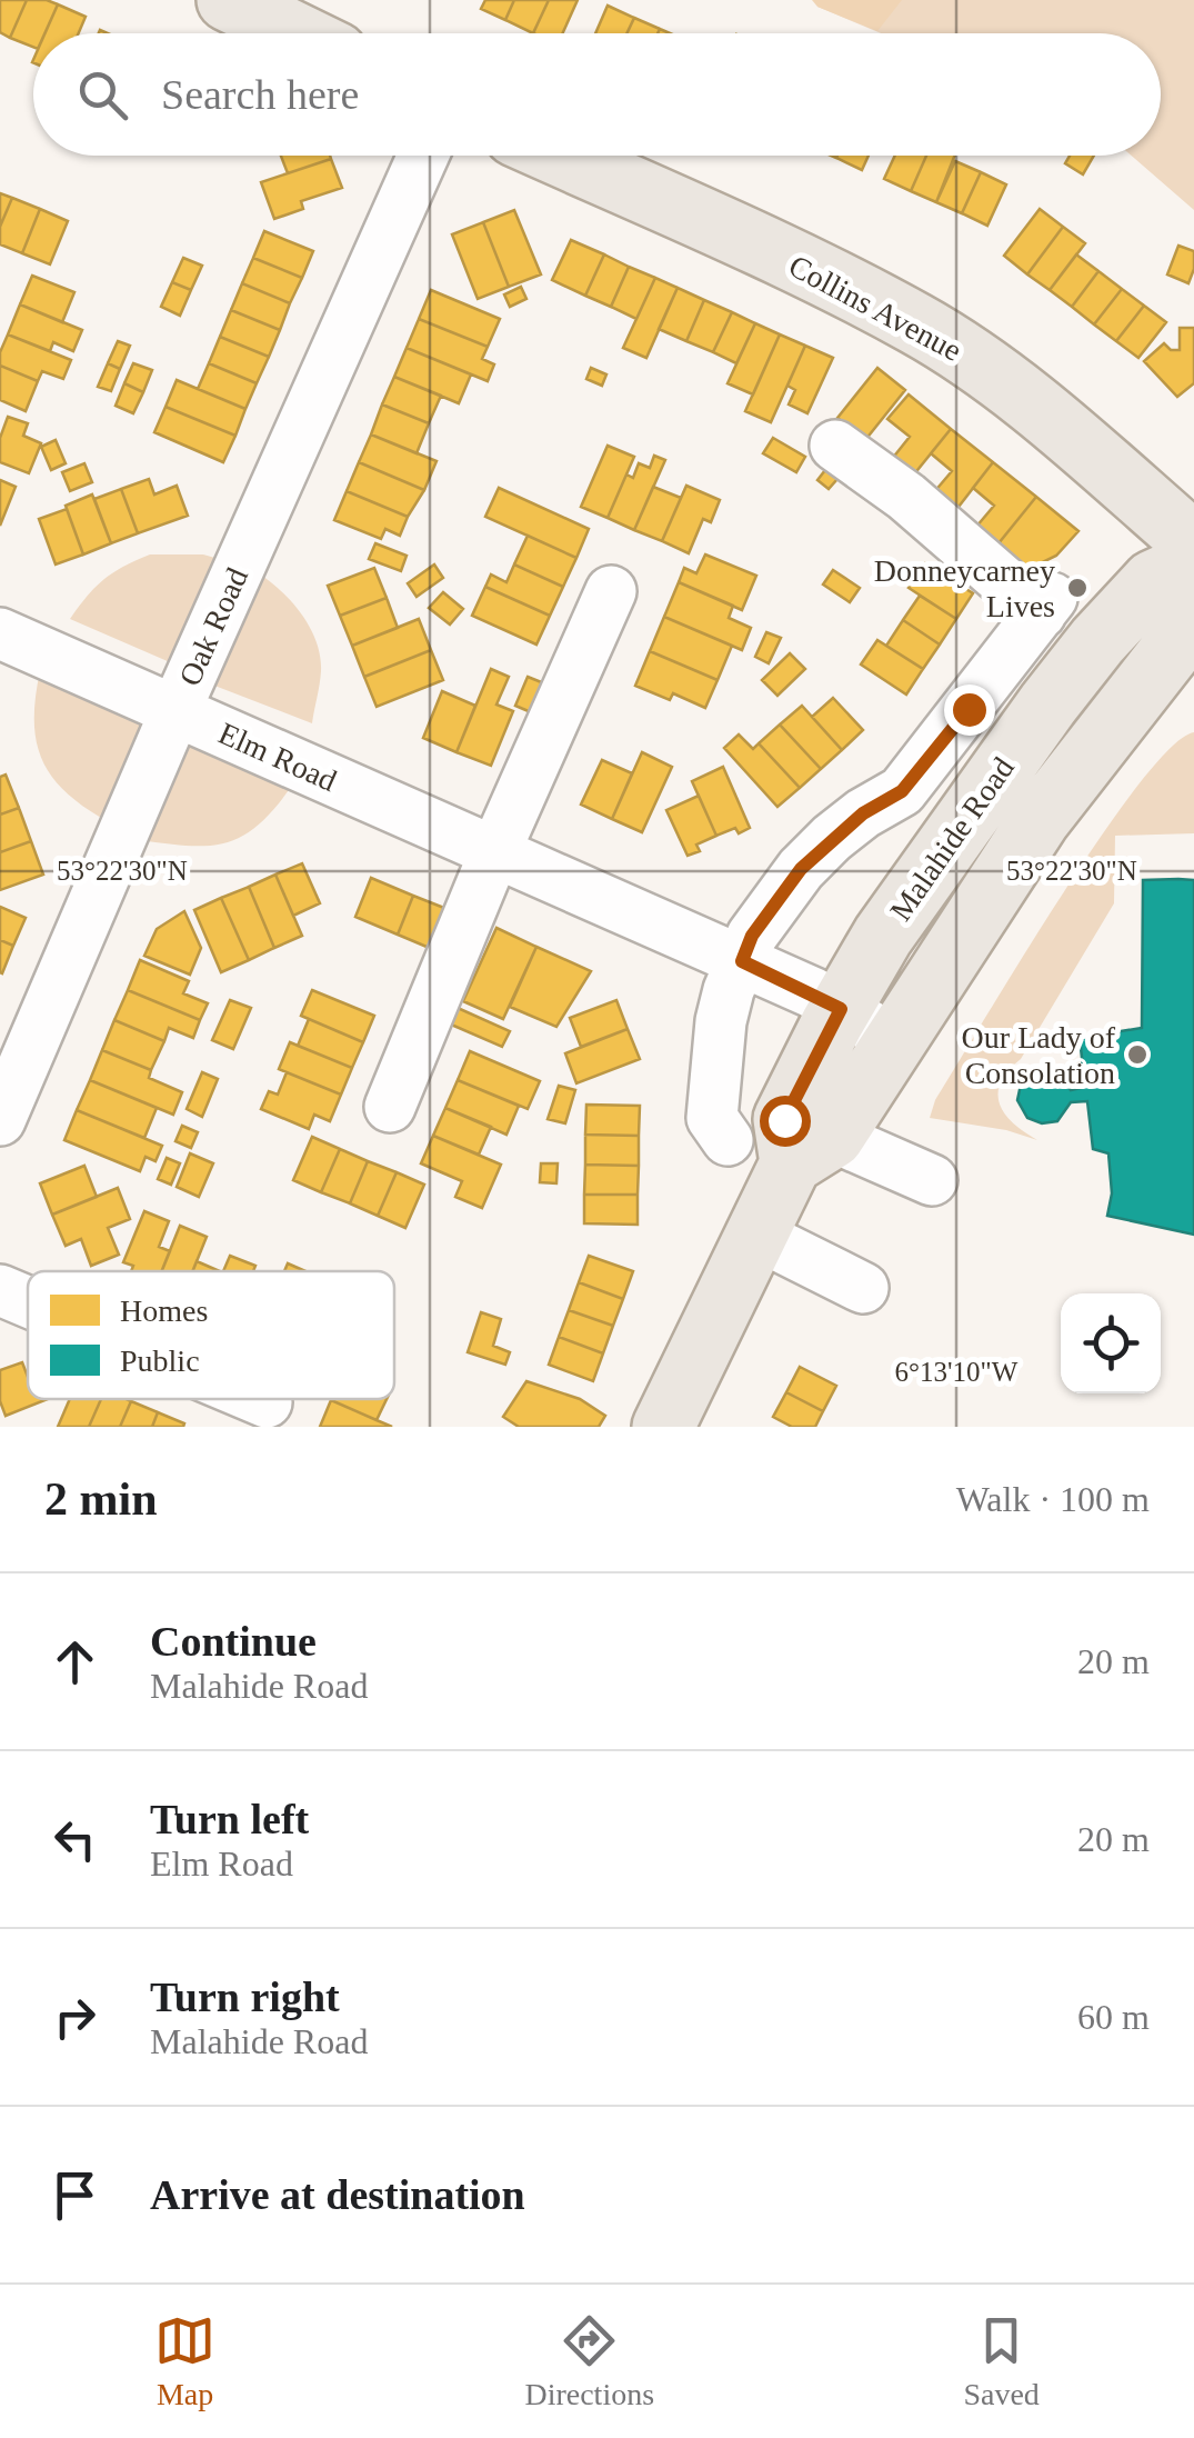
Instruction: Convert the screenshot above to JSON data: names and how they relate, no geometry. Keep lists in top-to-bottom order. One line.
{"streets":{"main road":["Collins Avenue","Malahide Road"],"street":["Oak Road","Elm Road"]},"crossings":[["Oak Road","Elm Road"],["Elm Road","Malahide Road"]],"places":["Donneycarney Lives","Our Lady of Consolation"],"legend":["Homes","Public"],"page":{"search":"Search here","heading":["2 min","Walk · 100 m"],"list":[["Continue","Malahide Road","20 m"],["Turn left","Elm Road","20 m"],["Turn right","Malahide Road","60 m"],"Arrive at destination"],"nav":["Map","Directions","Saved"]},"coordinates":["53°22'30\"N","6°13'10\"W"]}
